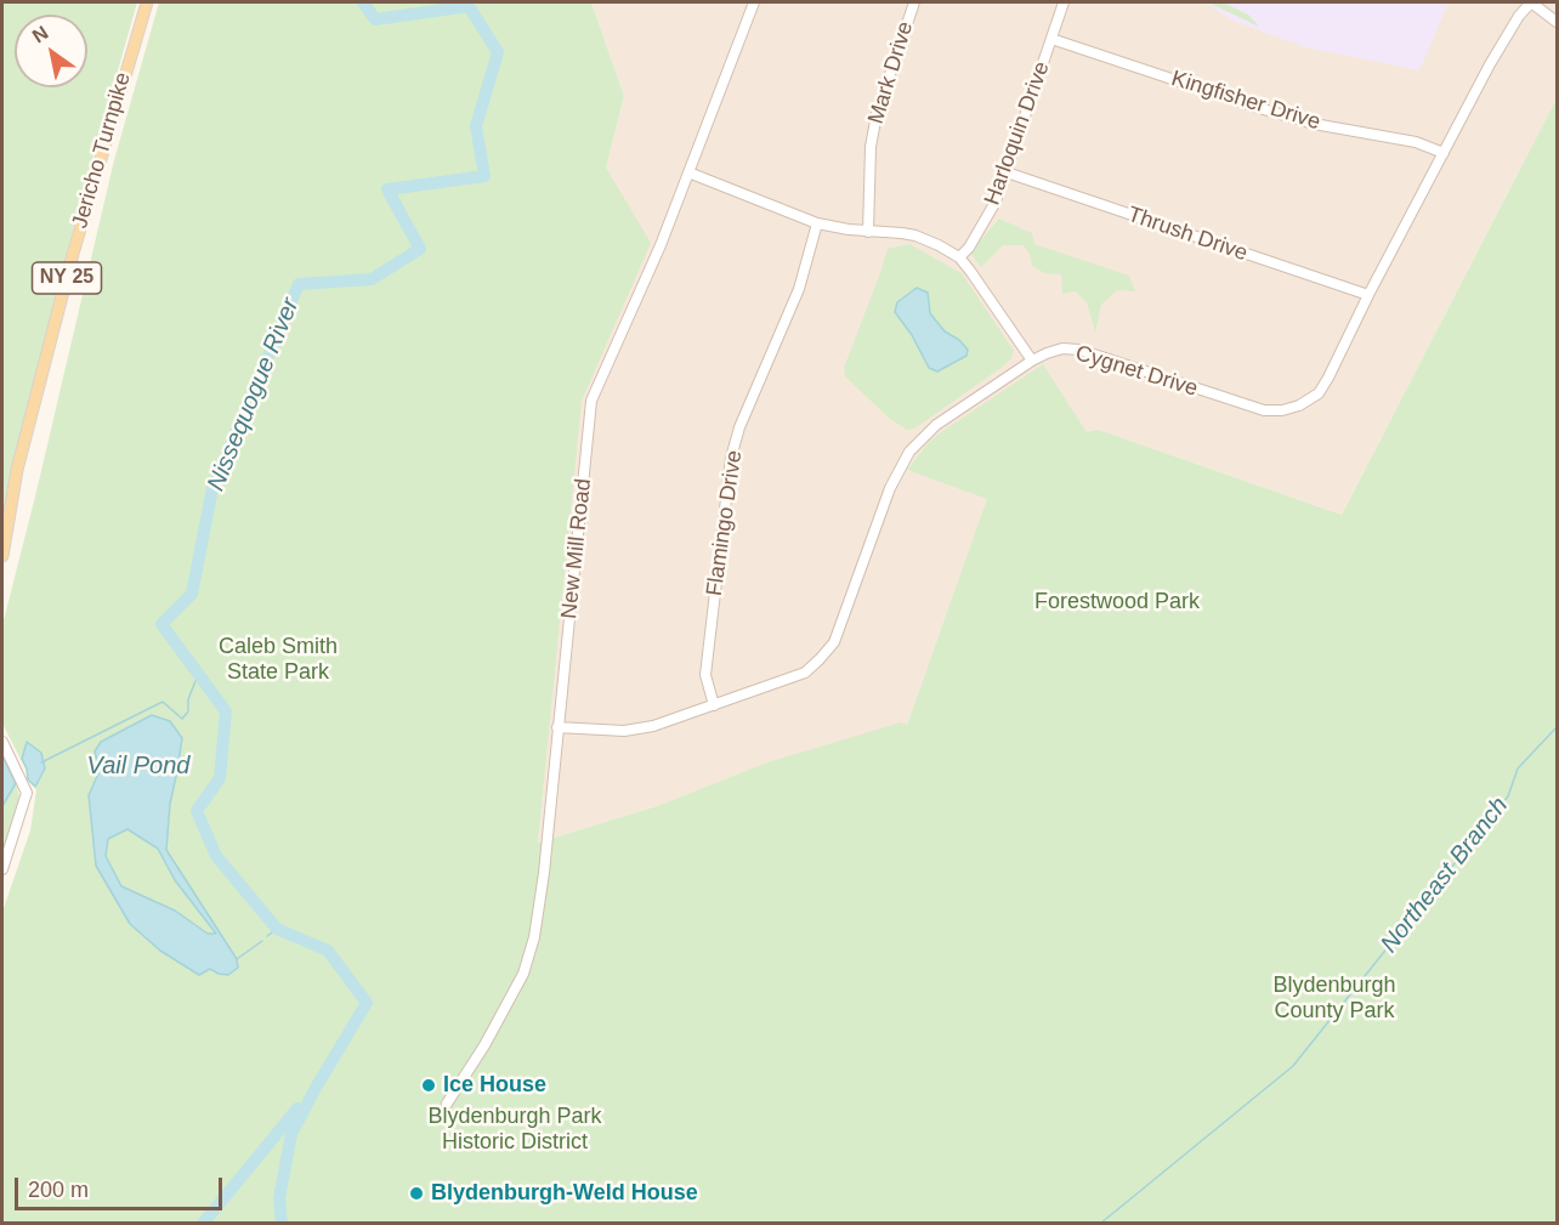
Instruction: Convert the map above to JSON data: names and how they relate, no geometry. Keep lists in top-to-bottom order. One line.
{"streets":{"main road":["Jericho Turnpike","NY 25"],"street":["Mark Drive","Kingfisher Drive","Harloquin Drive","Thrush Drive","Cygnet Drive","Flamingo Drive","New Mill Road"]},"crossings":[["Kingfisher Drive","Harloquin Drive"],["Kingfisher Drive","Cygnet Drive"],["Harloquin Drive","Thrush Drive"],["Thrush Drive","Cygnet Drive"],["Cygnet Drive","Flamingo Drive"],["Cygnet Drive","New Mill Road"]],"water":["Nissequogue River","Vail Pond","Northeast Branch"],"parks":["Forestwood Park","Caleb Smith State Park","Blydenburgh County Park","Blydenburgh Park Historic District"],"places":["Ice House","Blydenburgh-Weld House"],"scale_bar":"200 m","north":"top left"}
